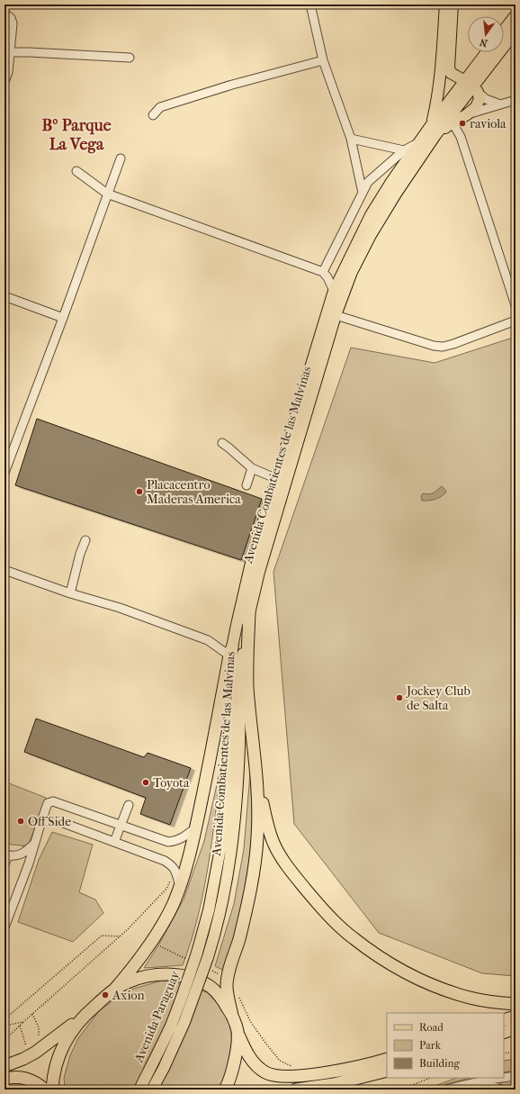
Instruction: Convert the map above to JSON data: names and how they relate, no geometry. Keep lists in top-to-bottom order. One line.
{"streets":{"main road":["Avenida Combatientes de las Malvinas","Avenida Paraguay"]},"crossings":[["Avenida Combatientes de las Malvinas","Avenida Paraguay"]],"districts":["Bº Parque La Vega"],"places":["raviola","Placacentro Maderas America","Jockey Club de Salta","Toyota","Off Side","Axion"],"legend":["Road","Park","Building"],"north":"bottom"}
